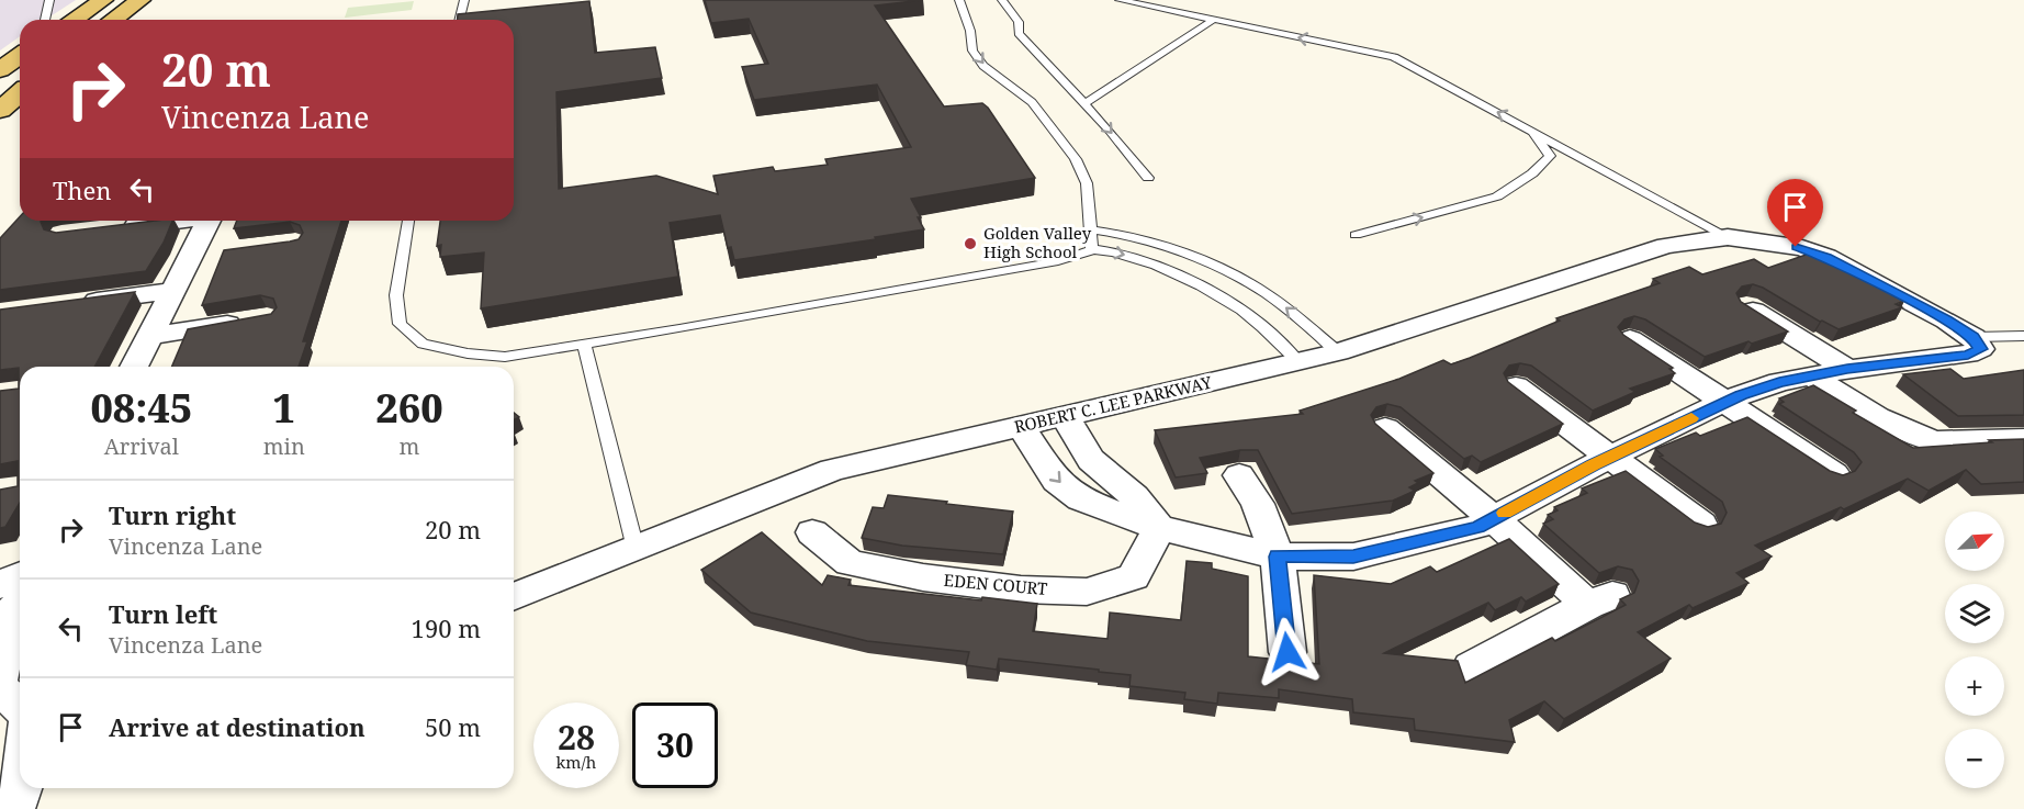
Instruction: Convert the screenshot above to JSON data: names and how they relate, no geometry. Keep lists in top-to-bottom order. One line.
{"streets":{"street":["ROBERT C. LEE PARKWAY","EDEN COURT"]},"places":["Golden Valley High School"],"north":"top right","page":{"turn":["20 m","Vincenza Lane"],"then":"Then","eta":["08:45","Arrival","1","min","260","m"],"list":[{"name":"Turn right","note":"Vincenza Lane","value":"20 m"},{"name":"Turn left","note":"Vincenza Lane","value":"190 m"},{"name":"Arrive at destination","value":"50 m"}],"map_buttons":["+","−"],"speed":"28 km/h","limit":"30"}}
